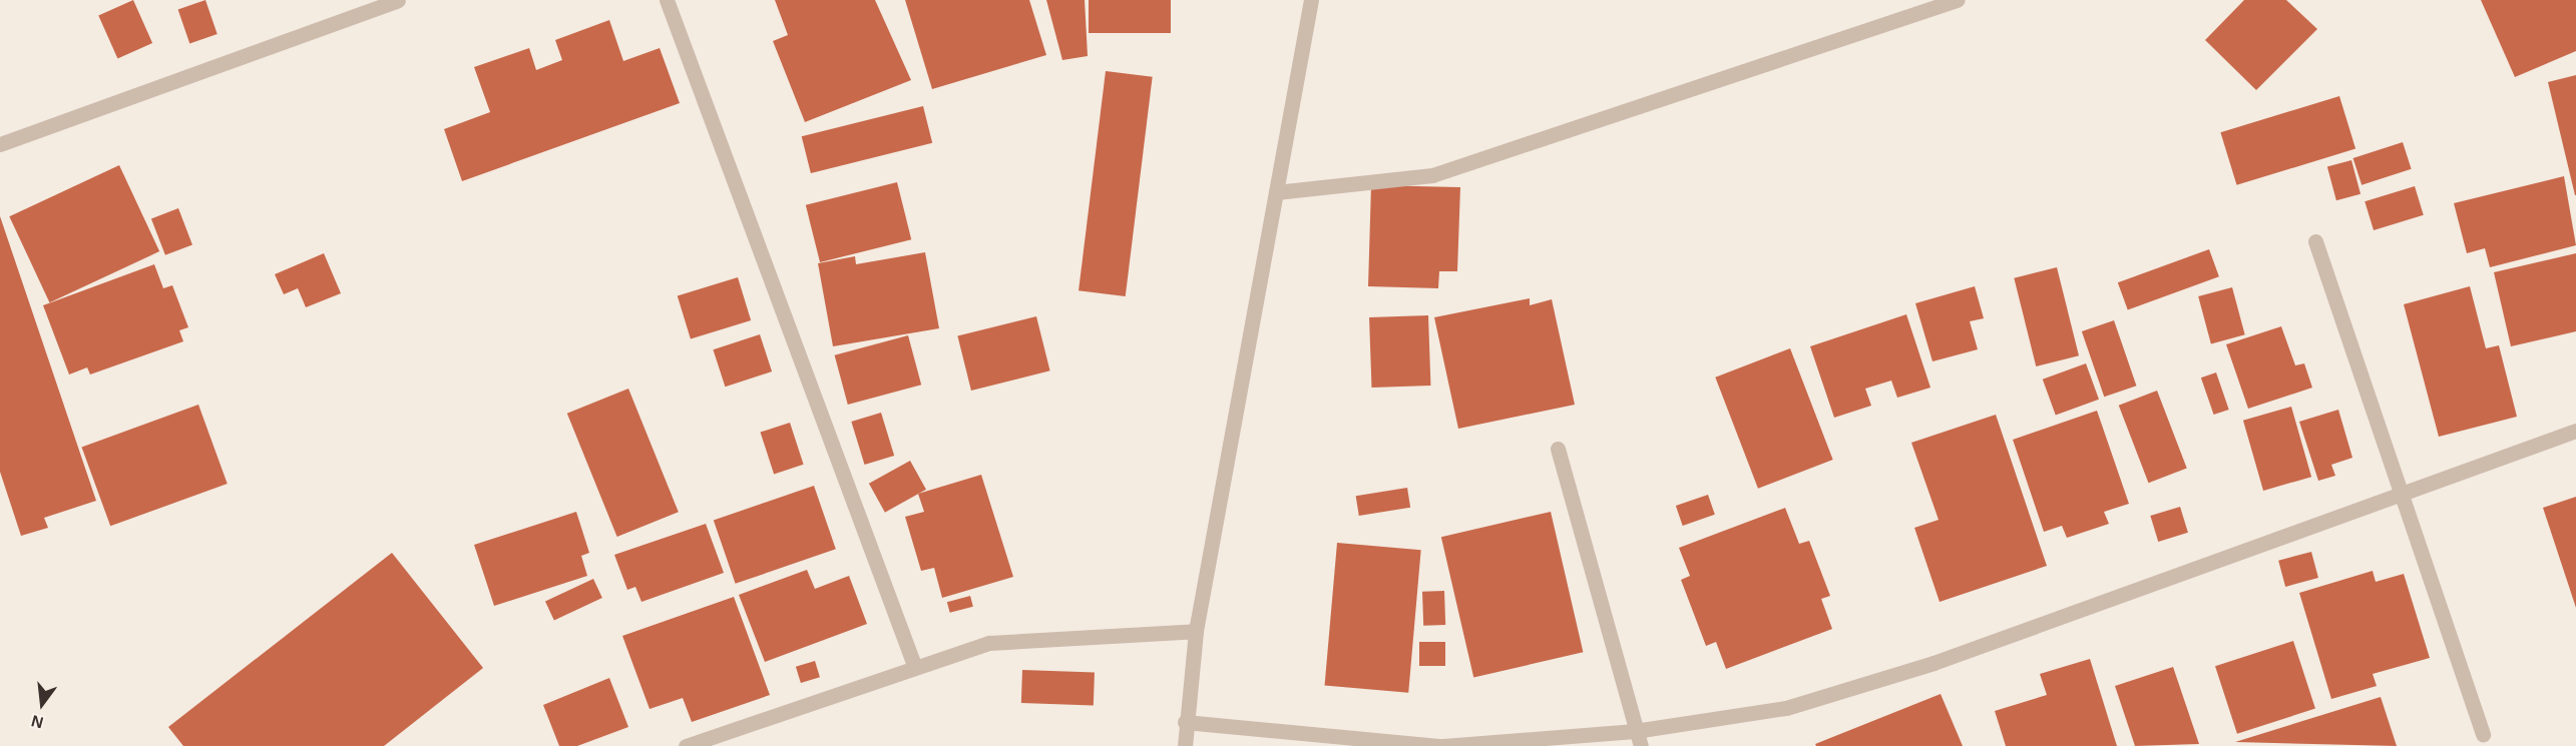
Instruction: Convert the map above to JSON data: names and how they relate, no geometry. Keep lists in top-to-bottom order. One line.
{"north":"bottom"}
